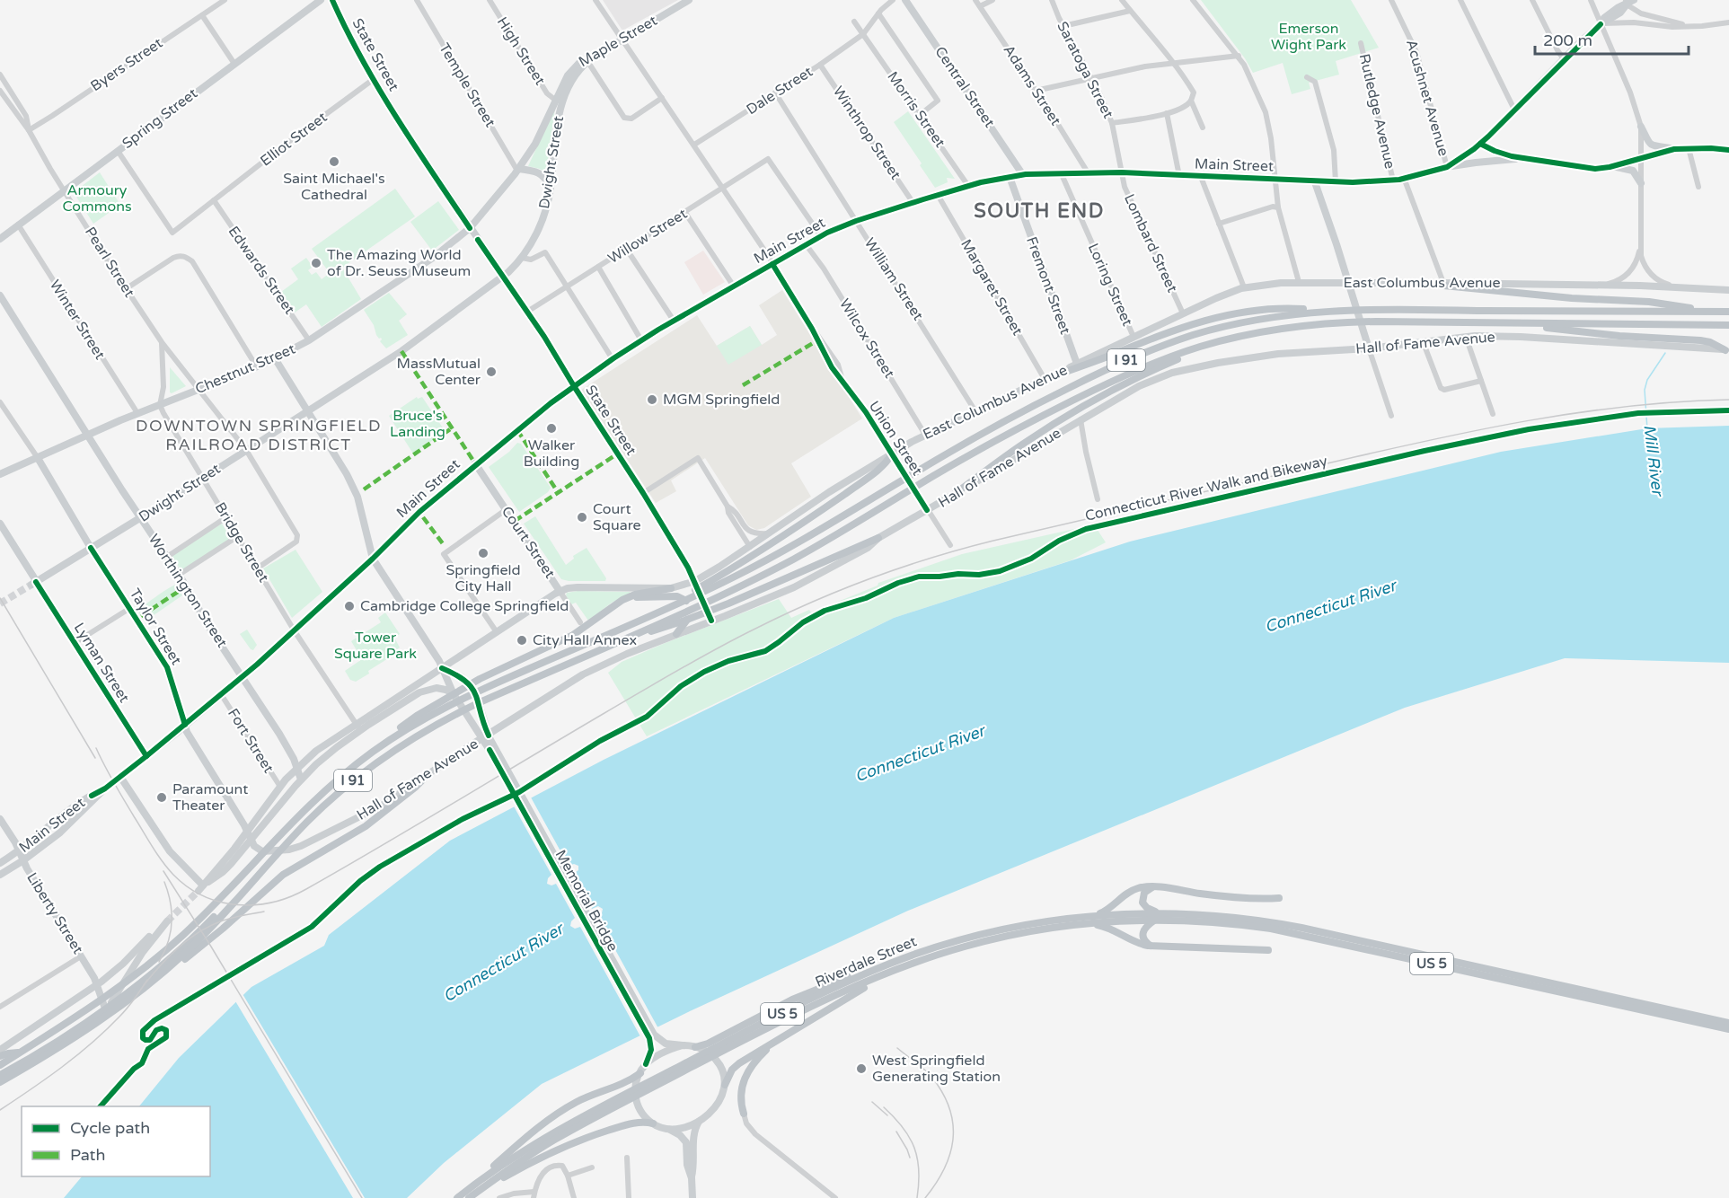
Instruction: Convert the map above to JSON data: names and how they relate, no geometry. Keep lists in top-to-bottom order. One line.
{"streets":{"highway":["I 91","Riverdale Street","US 5"],"main road":["Maple Street","State Street","Central Street","Spring Street","Dwight Street","Main Street","East Columbus Avenue","Fremont Street","Hall of Fame Avenue","Chestnut Street","Court Street","Worthington Street","Taylor Street","Lyman Street","Memorial Bridge","Liberty Street"],"street":["High Street","Byers Street","Saratoga Street","Temple Street","Adams Street","Dale Street","Acushnet Avenue","Morris Street","Rutledge Avenue","Winthrop Street","Elliot Street","Willow Street","Lombard Street","Pearl Street","Edwards Street","William Street","Loring Street","Margaret Street","Winter Street","Wilcox Street","Union Street","Bridge Street","Fort Street"],"cycle path":["Connecticut River Walk and Bikeway"]},"crossings":[["Maple Street","High Street"],["Maple Street","State Street"],["Maple Street","Temple Street"],["Maple Street","Dwight Street"],["Maple Street","Chestnut Street"],["Maple Street","Union Street"],["State Street","Elliot Street"],["State Street","Dwight Street"],["State Street","Main Street"],["State Street","Willow Street"],["State Street","East Columbus Avenue"],["State Street","Hall of Fame Avenue"],["State Street","Chestnut Street"],["Byers Street","Pearl Street"],["Saratoga Street","Main Street"],["Saratoga Street","Lombard Street"],["Adams Street","Main Street"],["Central Street","Main Street"],["Dale Street","Morris Street"],["Dale Street","Winthrop Street"],["Dale Street","William Street"],["Dale Street","Union Street"],["Acushnet Avenue","Main Street"],["Morris Street","Main Street"],["Rutledge Avenue","Main Street"],["Spring Street","Elliot Street"],["Spring Street","Pearl Street"],["Spring Street","Winter Street"],["Winthrop Street","Main Street"],["Elliot Street","Edwards Street"],["Dwight Street","Pearl Street"],["Dwight Street","Bridge Street"],["Dwight Street","Worthington Street"],["Dwight Street","Taylor Street"],["Dwight Street","Lyman Street"],["Main Street","Willow Street"],["Main Street","Lombard Street"],["Main Street","William Street"],["Main Street","Loring Street"],["Main Street","Fremont Street"],["Main Street","Margaret Street"],["Main Street","Wilcox Street"],["Main Street","Union Street"],["Main Street","Bridge Street"],["Main Street","Court Street"],["Main Street","Worthington Street"],["Main Street","Taylor Street"],["Main Street","Lyman Street"],["Main Street","Fort Street"],["Main Street","Liberty Street"],["Willow Street","Union Street"],["Lombard Street","East Columbus Avenue"],["Pearl Street","Chestnut Street"],["Pearl Street","Bridge Street"],["Edwards Street","Chestnut Street"],["William Street","East Columbus Avenue"],["East Columbus Avenue","Loring Street"],["East Columbus Avenue","Fremont Street"],["East Columbus Avenue","Margaret Street"],["East Columbus Avenue","Wilcox Street"],["East Columbus Avenue","Hall of Fame Avenue"],["East Columbus Avenue","Union Street"],["East Columbus Avenue","Bridge Street"],["East Columbus Avenue","Court Street"],["East Columbus Avenue","Worthington Street"],["East Columbus Avenue","Taylor Street"],["East Columbus Avenue","Fort Street"],["Winter Street","Chestnut Street"],["Hall of Fame Avenue","Union Street"],["Hall of Fame Avenue","Taylor Street"],["Hall of Fame Avenue","Memorial Bridge"],["Chestnut Street","Bridge Street"],["Chestnut Street","Worthington Street"],["Chestnut Street","Taylor Street"],["Riverdale Street","US 5"]],"districts":["SOUTH END","DOWNTOWN SPRINGFIELD RAILROAD DISTRICT"],"water":["Mill River","Connecticut River"],"parks":["Emerson Wight Park","Armoury Commons","Bruce's Landing","Tower Square Park"],"places":["Saint Michael's Cathedral","The Amazing World of Dr. Seuss Museum","MassMutual Center","MGM Springfield","Walker Building","Court Square","Springfield City Hall","Cambridge College Springfield","City Hall Annex","Paramount Theater","West Springfield Generating Station"],"legend":["Cycle path","Path"],"scale_bar":"200 m"}
